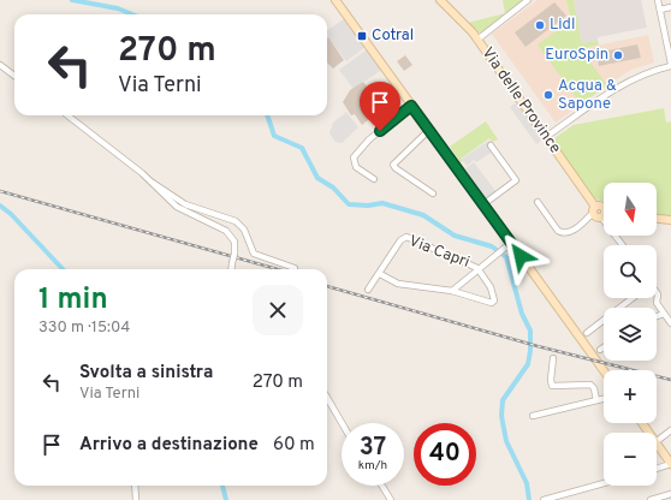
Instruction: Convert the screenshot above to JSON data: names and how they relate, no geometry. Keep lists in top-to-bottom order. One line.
{"streets":{"street":["Via delle Province","Via Capri"]},"places":{"other":["Lidl","EuroSpin","Acqua & Sapone"],"transit":["Cotral"]},"north":"bottom","page":{"turn":["270 m","Via Terni"],"map_buttons":["+","−"],"heading":["1 min","330 m · 15:04"],"list":[{"name":"Svolta a sinistra","note":"Via Terni","value":"270 m"},{"name":"Arrivo a destinazione","value":"60 m"}],"speed":"37 km/h","limit":"40"}}
